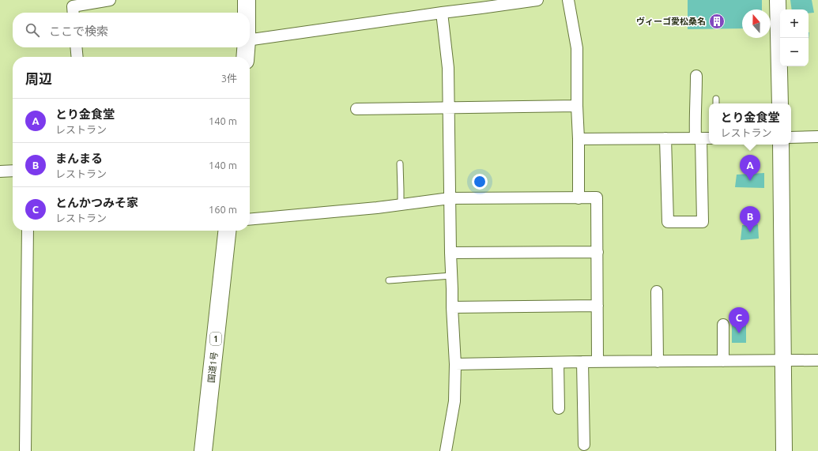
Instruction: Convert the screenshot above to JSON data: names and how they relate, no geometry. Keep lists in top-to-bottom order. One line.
{"streets":{"highway":["1","国道1号"]},"places":{"building":["ヴィーゴ愛松桑名"]},"north":"top","page":{"map_buttons":["+","−"],"search":"ここで検索","heading":["周辺","3件"],"list":[{"mark":"A","name":"とり金食堂","note":"レストラン","value":"140 m"},{"mark":"B","name":"まんまる","note":"レストラン","value":"140 m"},{"mark":"C","name":"とんかつみそ家","note":"レストラン","value":"160 m"}],"popup":["とり金食堂","レストラン"],"pins":["A","B","C"]}}
